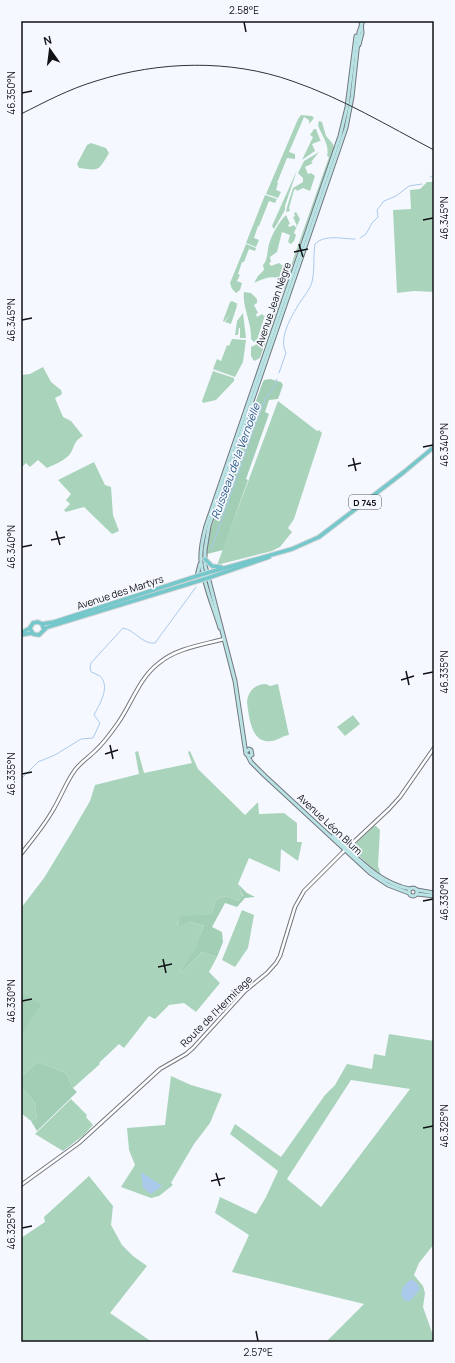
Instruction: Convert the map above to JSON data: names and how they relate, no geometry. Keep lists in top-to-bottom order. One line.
{"streets":{"main road":["Avenue Jean Nègre","D 745","Avenue des Martyrs","Avenue Léon Blum"],"street":["Route de l'Hermitage"]},"crossings":[["Avenue Jean Nègre","D 745"],["Avenue Jean Nègre","Avenue des Martyrs"],["Avenue Jean Nègre","Avenue Léon Blum"],["D 745","Avenue des Martyrs"],["D 745","Avenue Léon Blum"],["Avenue des Martyrs","Avenue Léon Blum"],["Avenue Léon Blum","Route de l'Hermitage"]],"water":["Ruisseau de la Vernoëlle"],"north":"top","coordinates":["2.58°E","46.350°N","46.345°N","46.340°N","46.335°N","46.330°N","46.325°N","2.57°E"]}
